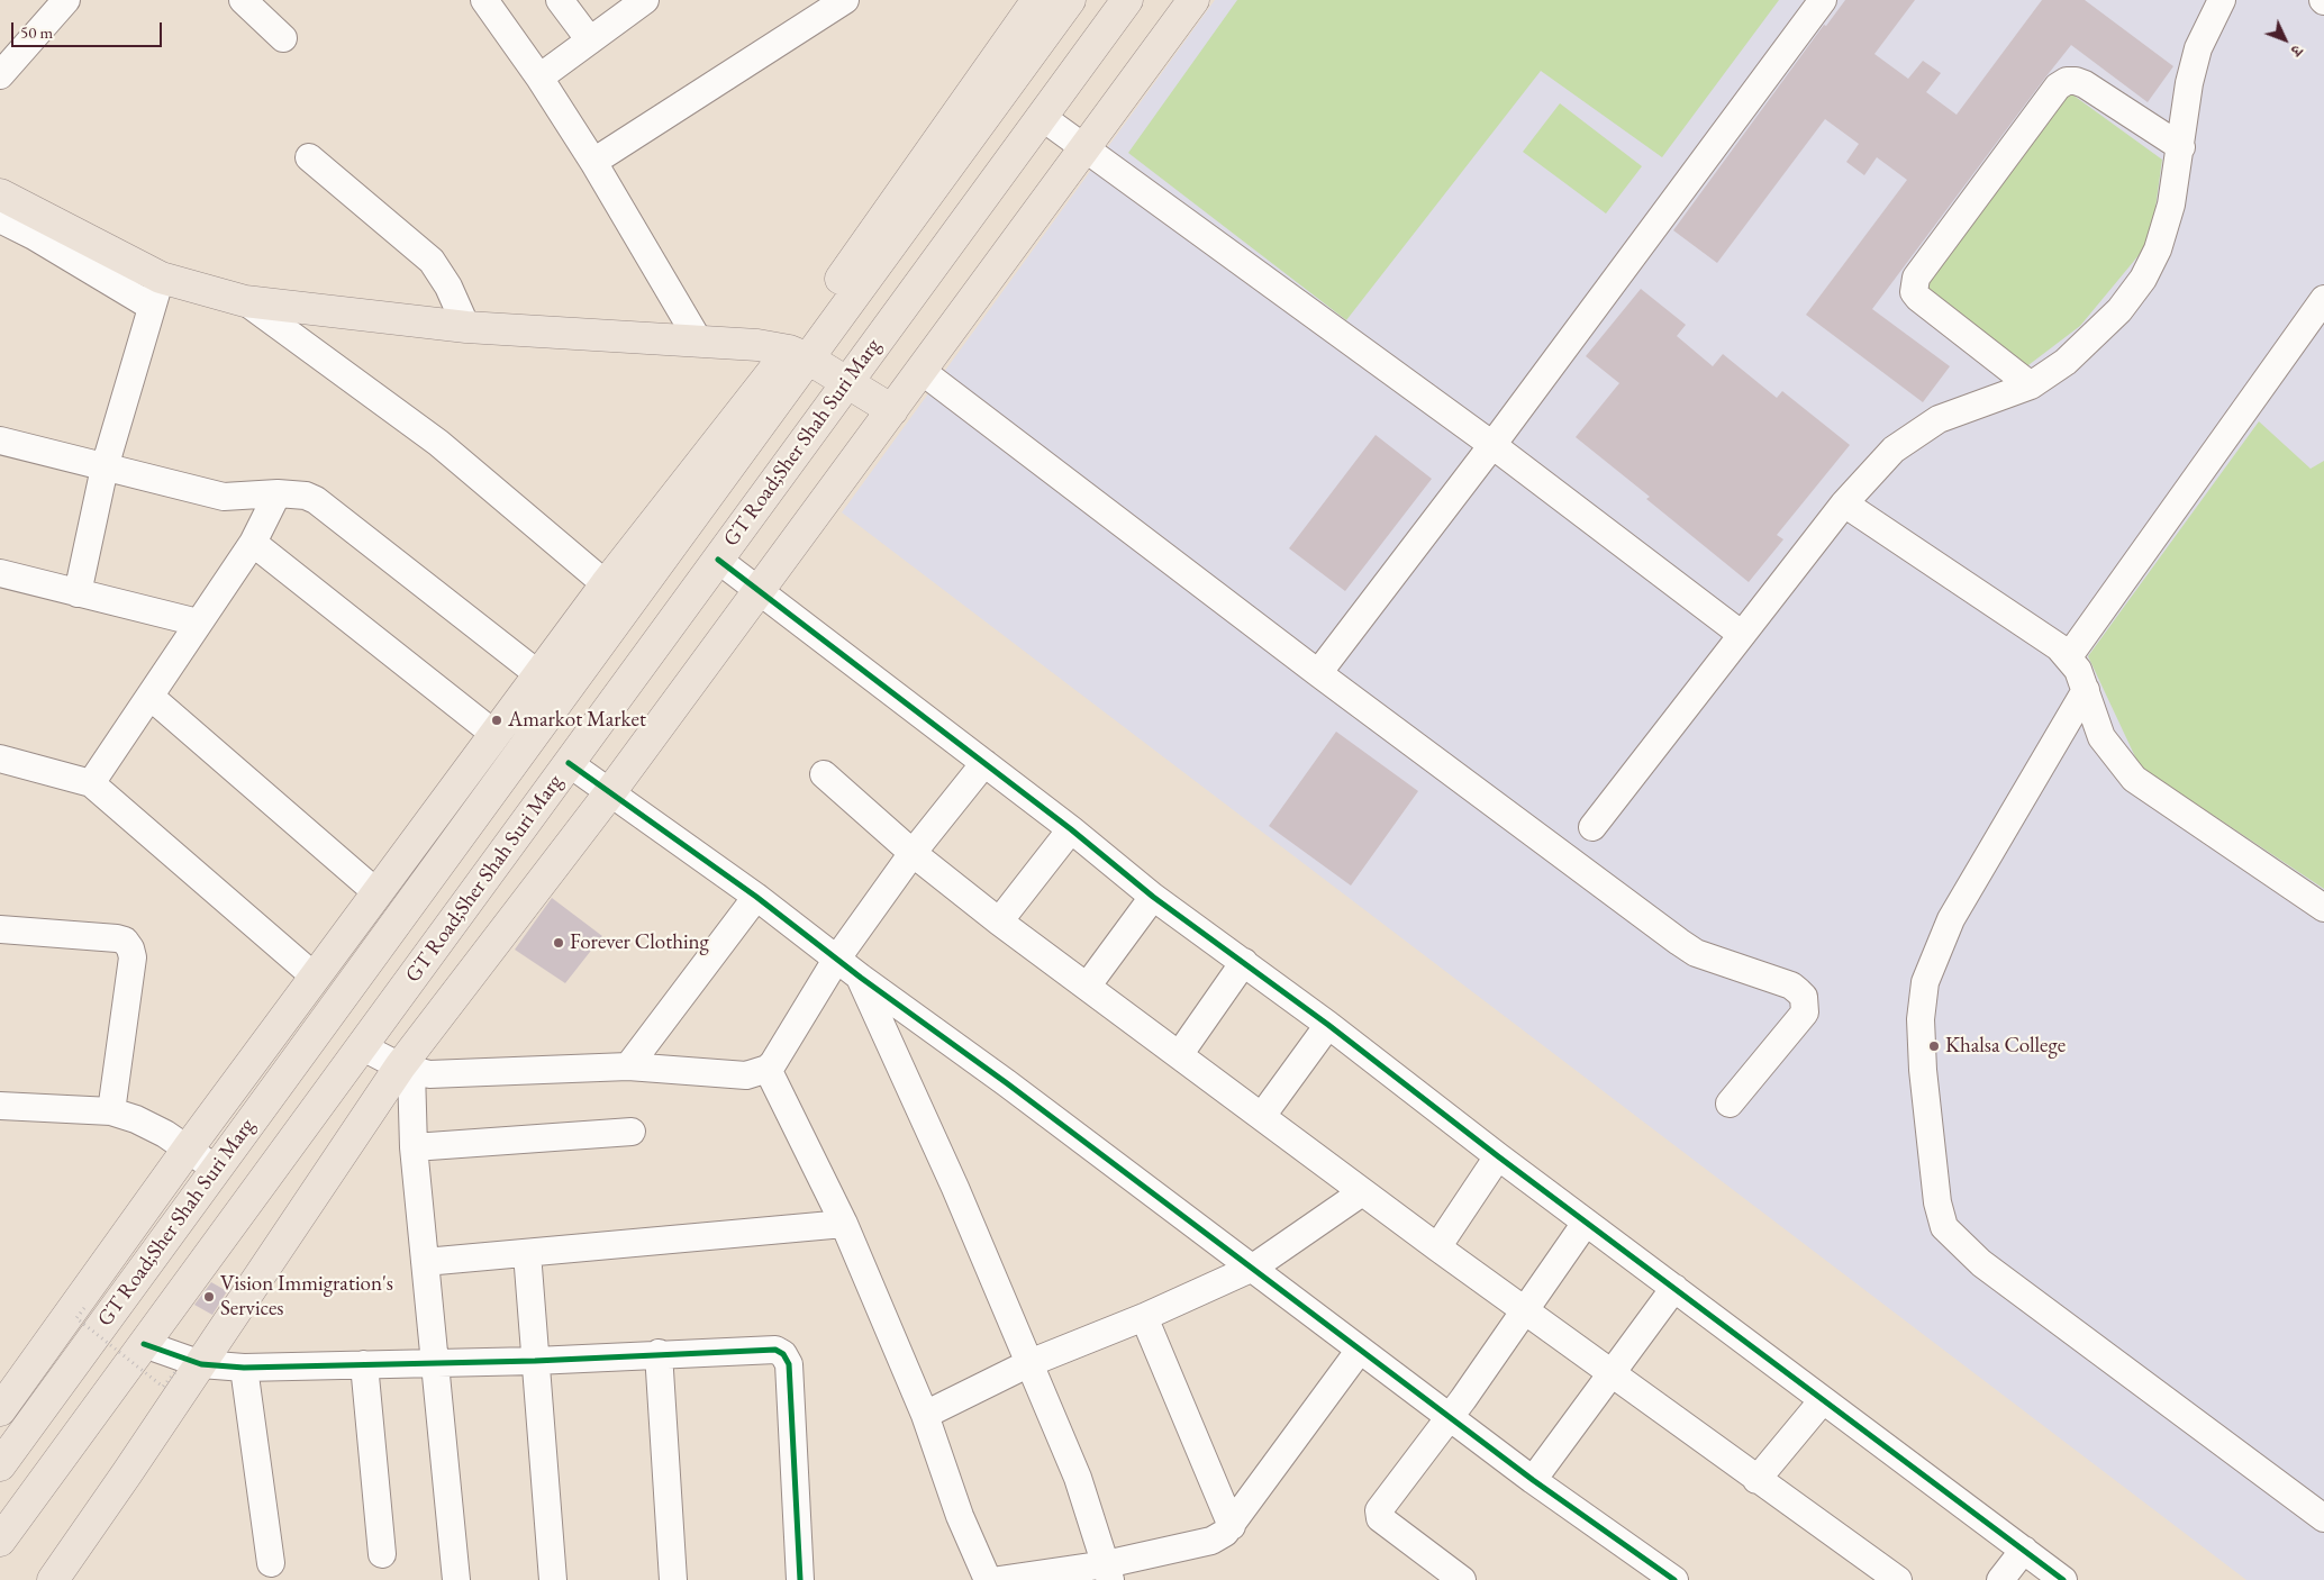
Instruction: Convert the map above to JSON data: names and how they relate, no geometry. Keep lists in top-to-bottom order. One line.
{"streets":{"main road":["GT Road;Sher Shah Suri Marg"]},"places":["Amarkot Market","Forever Clothing","Khalsa College","Vision Immigration's Services"],"scale_bar":"50 m","north":"bottom right"}
